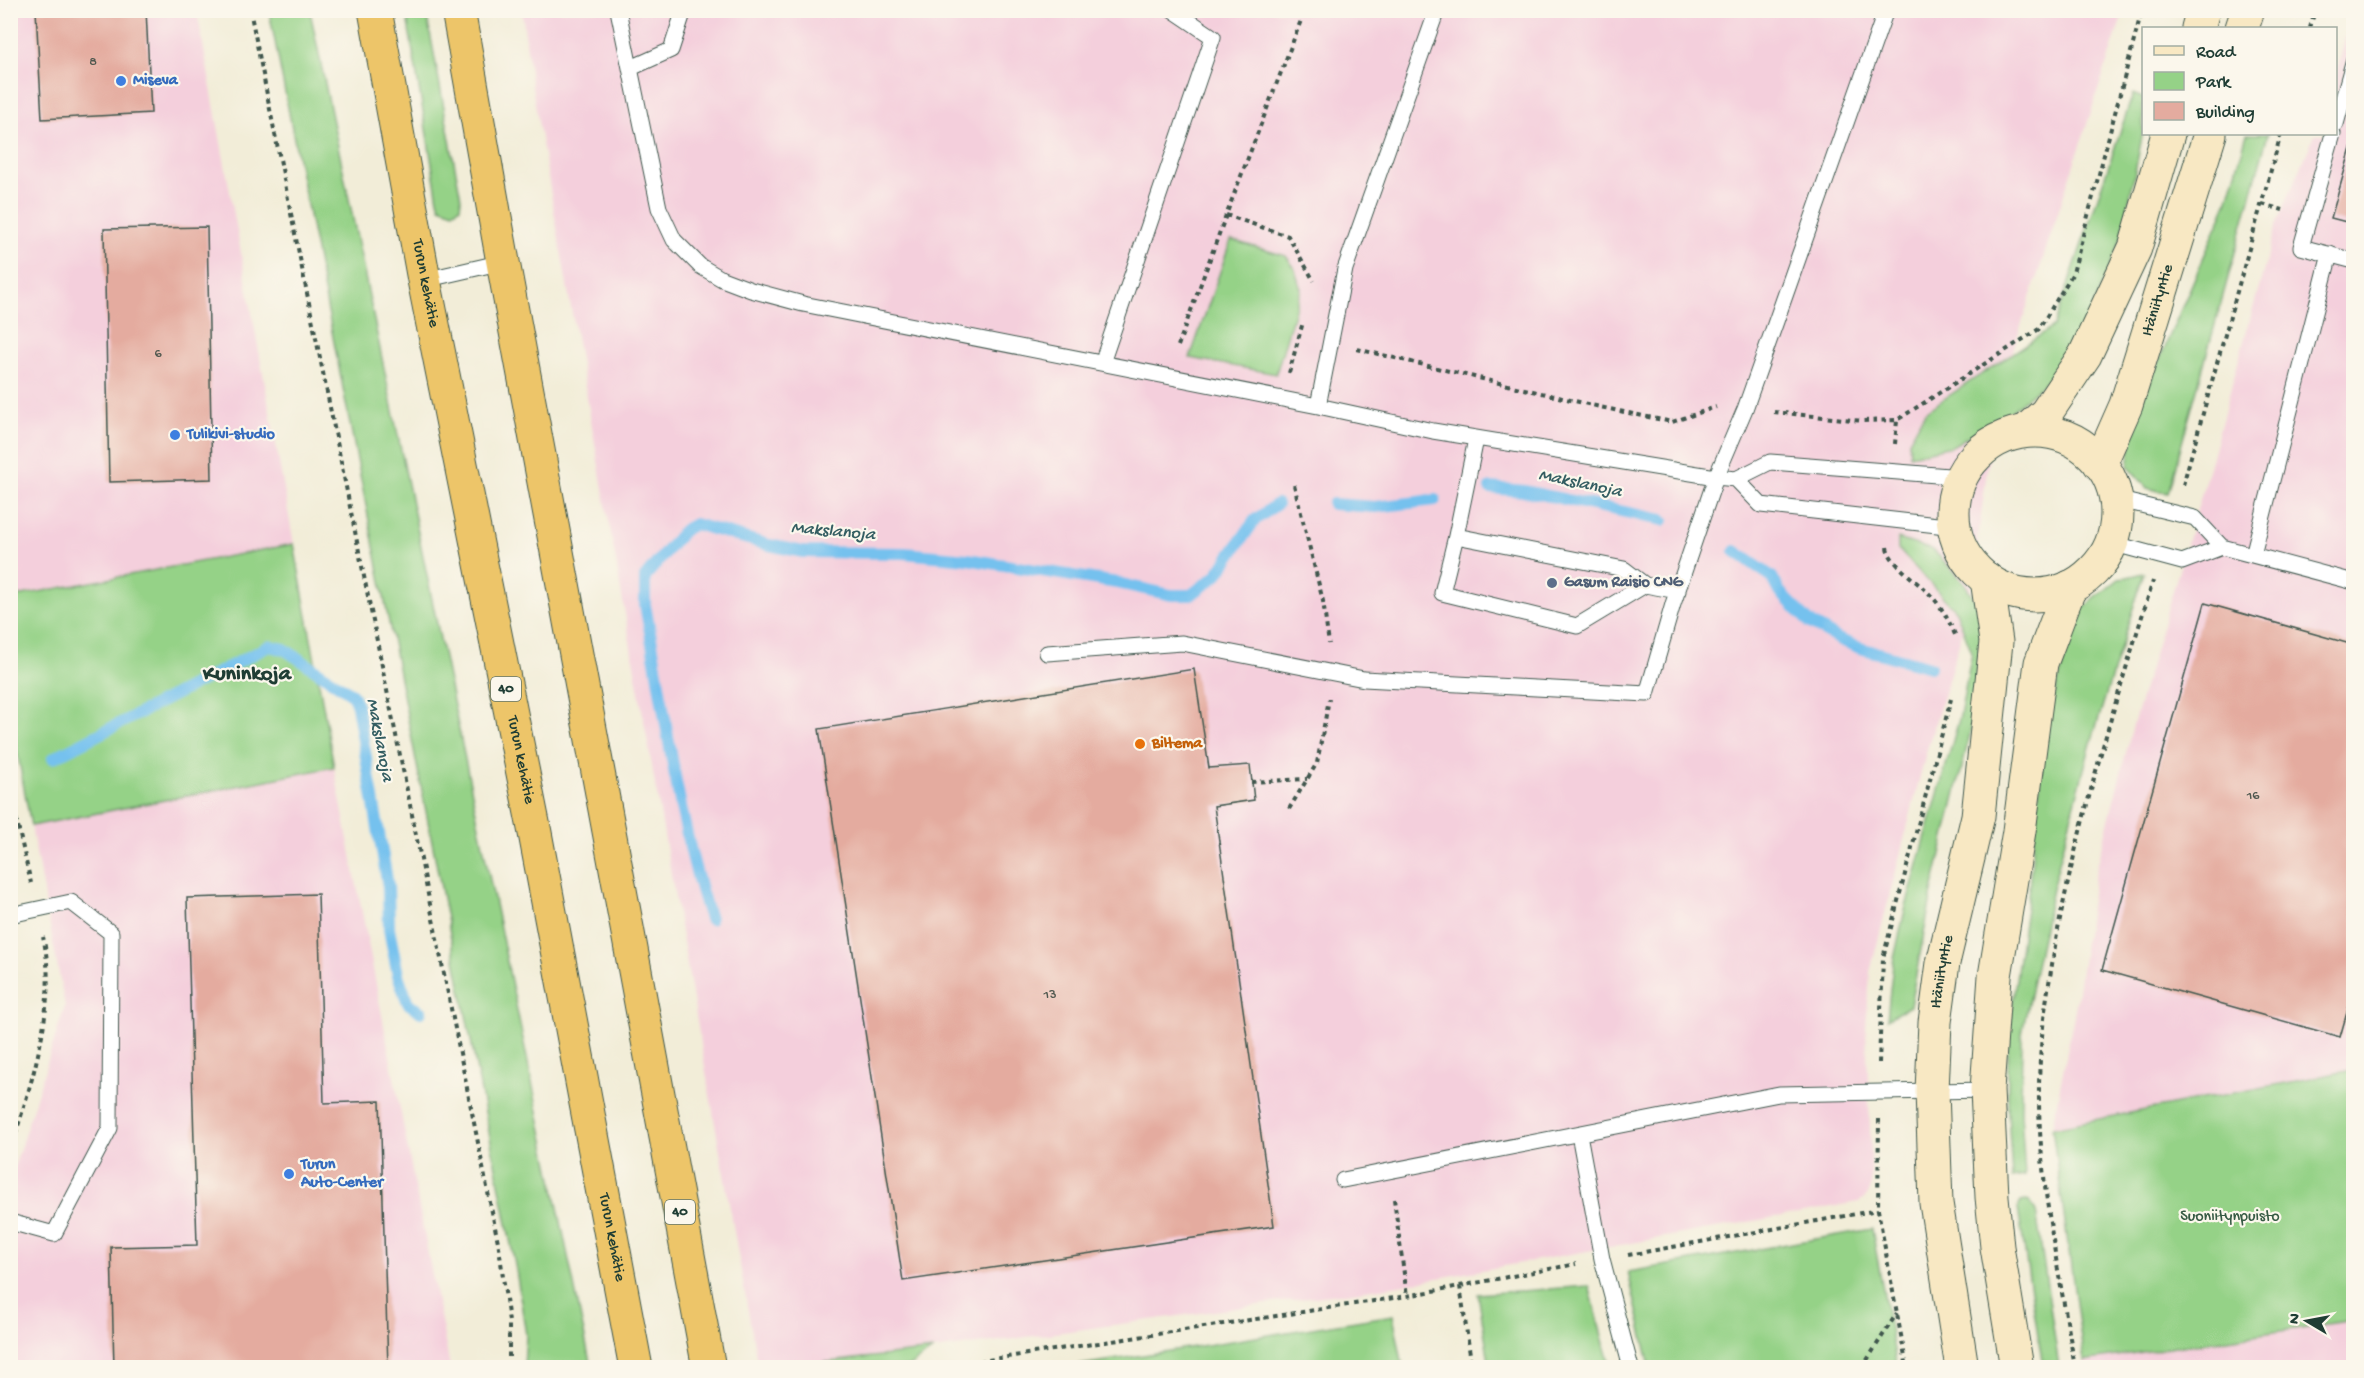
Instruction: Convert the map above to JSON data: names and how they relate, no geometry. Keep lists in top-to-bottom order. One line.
{"streets":{"highway":["Turun kehätie","40"],"street":["Itäniityntie"]},"districts":["Kuninkoja"],"water":["Makslanoja"],"parks":["Suoniitynpuisto"],"places":["Miseva","Tulikivi-studio","Gasum Raisio CNG","Biltema","Turun Auto-Center"],"house_numbers":["8","6","16","13"],"legend":["Road","Park","Building"],"north":"left"}
